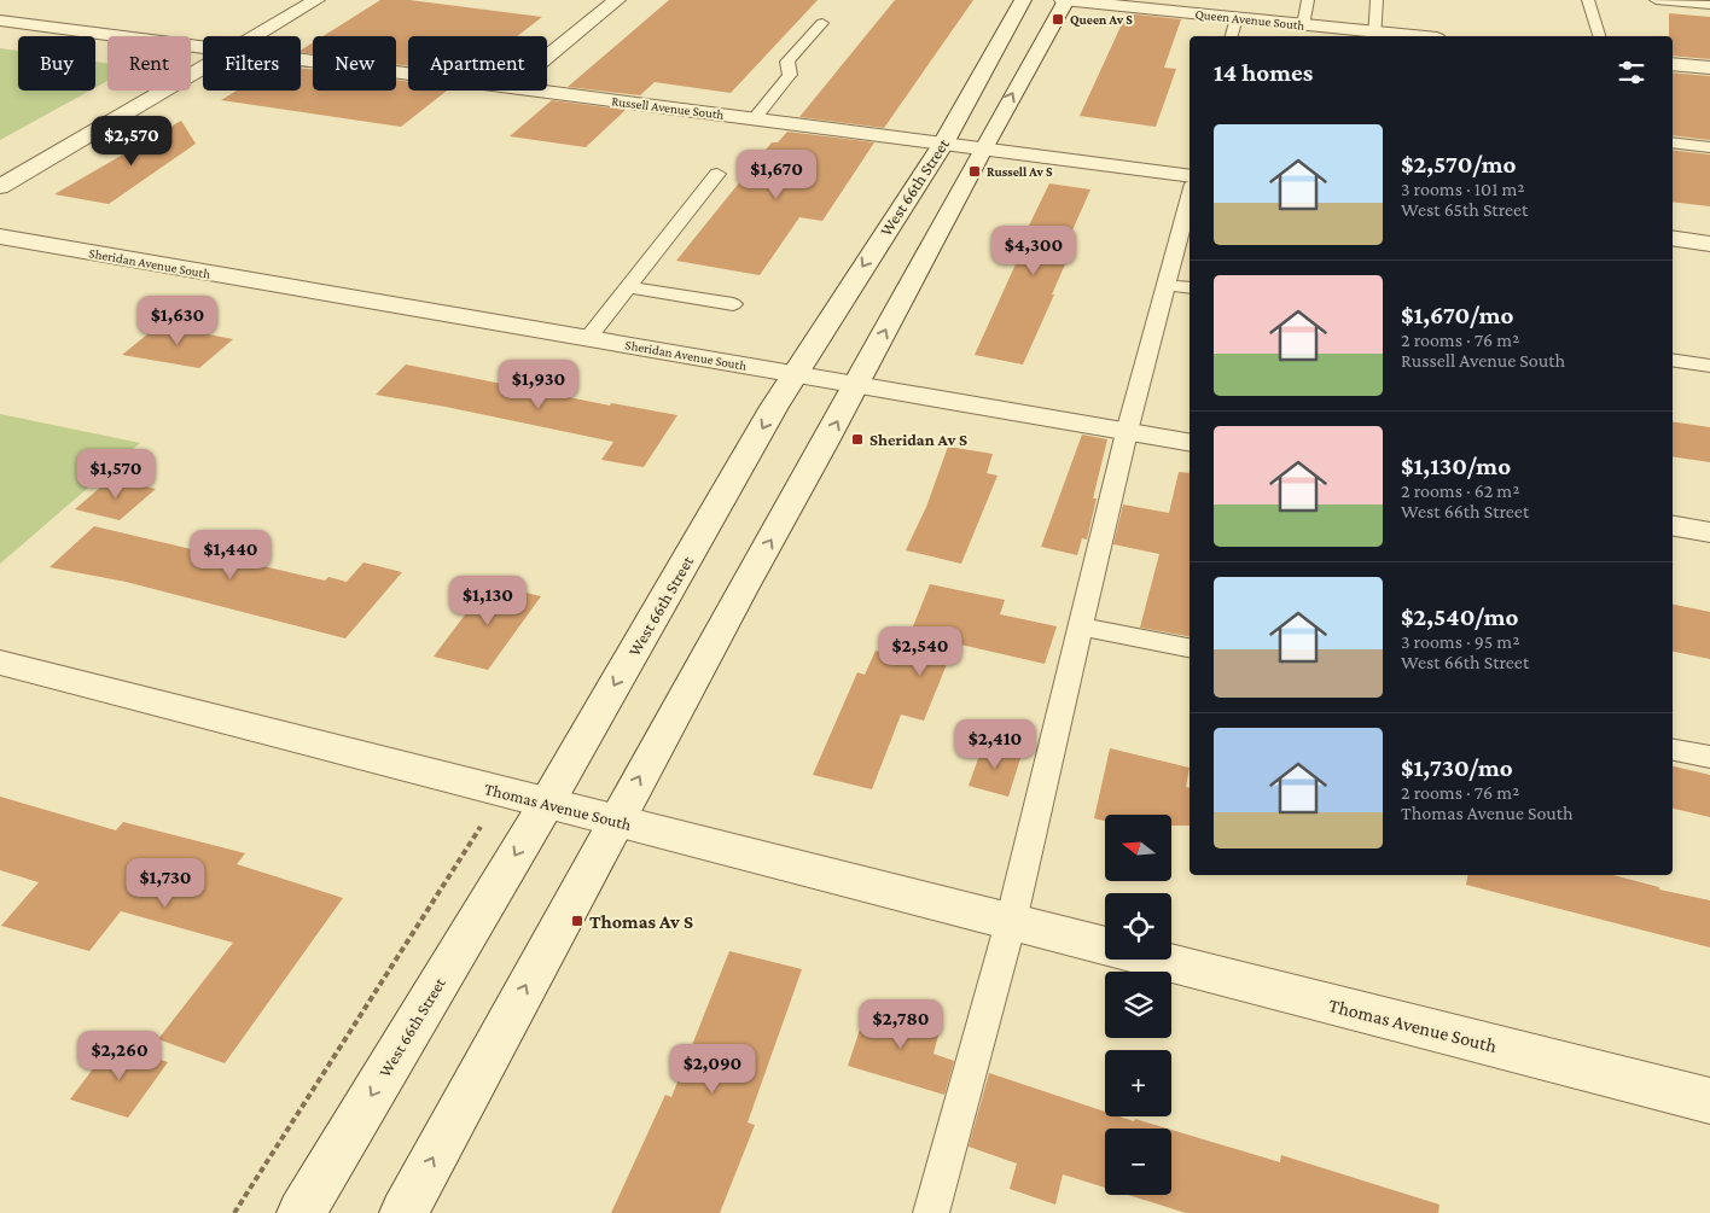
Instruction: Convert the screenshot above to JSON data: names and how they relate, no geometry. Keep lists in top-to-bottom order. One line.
{"streets":{"street":["Queen Avenue South","Russell Avenue South","West 66th Street","Sheridan Avenue South","Thomas Avenue South"]},"crossings":[["Russell Avenue South","West 66th Street"],["West 66th Street","Sheridan Avenue South"],["West 66th Street","Thomas Avenue South"]],"places":{"transit":["Queen Av S","Russell Av S","Sheridan Av S","Thomas Av S"]},"north":"left","page":{"chip":["Buy","Rent","Filters","New","Apartment"],"heading":"14 homes","list":[{"name":"$2,570/mo","note":"3 rooms · 101 m² · West 65th Street"},{"name":"$1,670/mo","note":"2 rooms · 76 m² · Russell Avenue South"},{"name":"$1,130/mo","note":"2 rooms · 62 m² · West 66th Street"},{"name":"$2,540/mo","note":"3 rooms · 95 m² · West 66th Street"},{"name":"$1,730/mo","note":"2 rooms · 76 m² · Thomas Avenue South"}],"price":["$2,570","$1,670","$4,300","$1,630","$1,930","$1,570","$1,440","$1,130","$2,540","$2,410","$1,730","$2,780","$2,260","$2,090"],"map_buttons":["+","−"]}}
